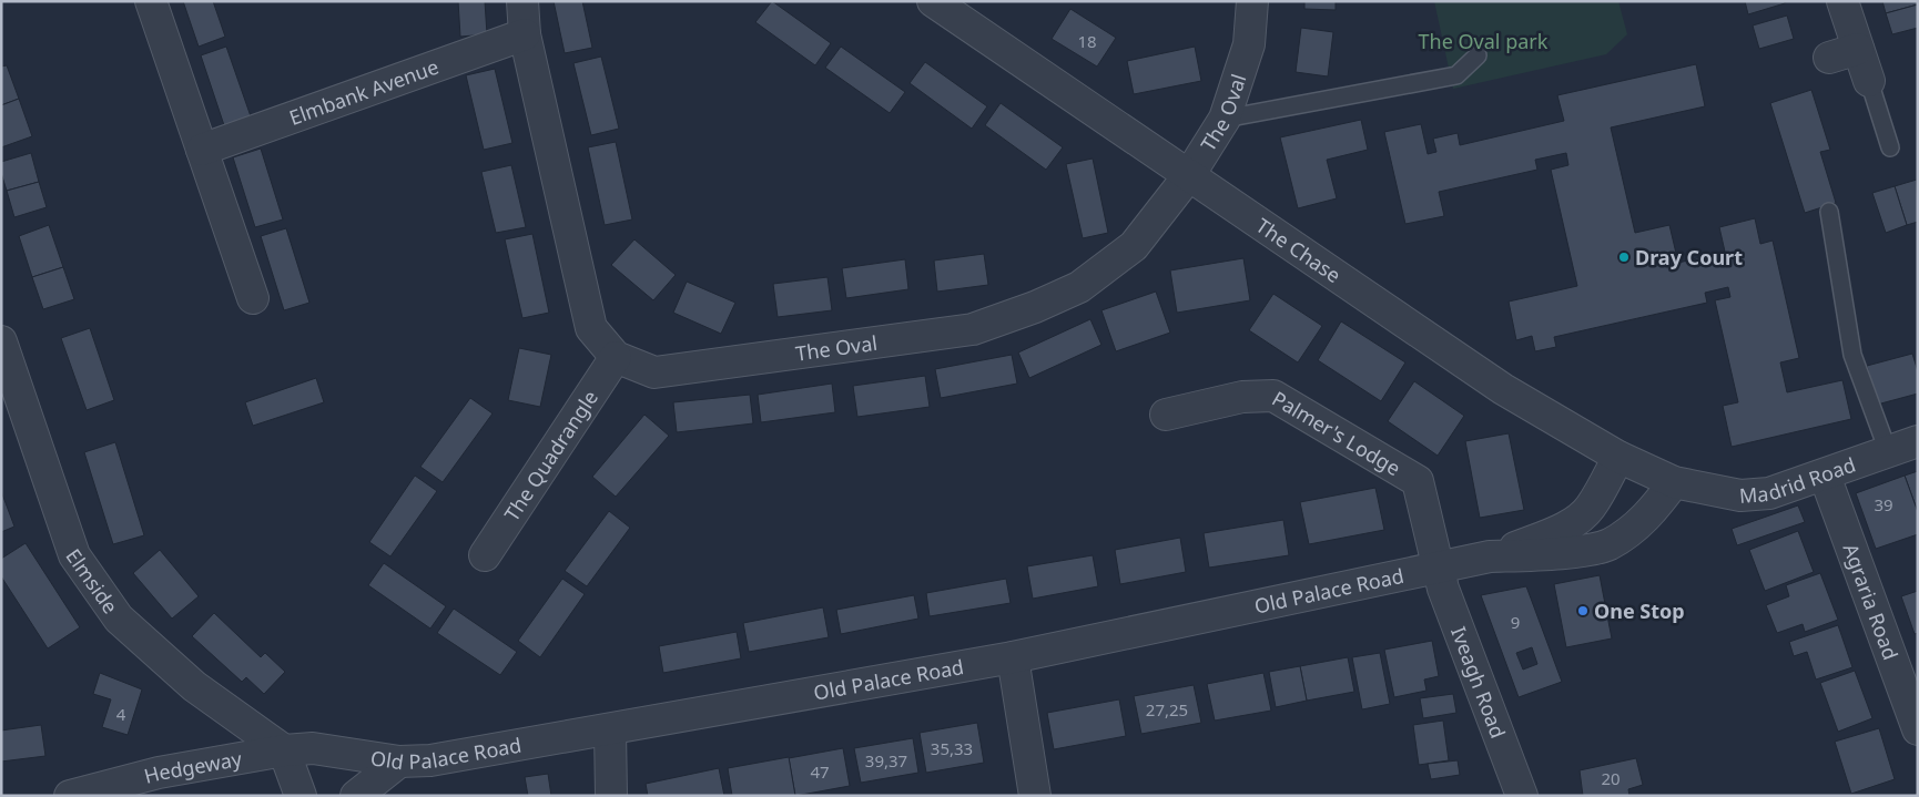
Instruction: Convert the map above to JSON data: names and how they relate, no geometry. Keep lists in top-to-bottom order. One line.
{"streets":{"street":["Elmbank Avenue","The Oval","The Chase","Palmer's Lodge","The Quadrangle","Madrid Road","Elmside","Old Palace Road","Agraria Road","Iveagh Road","Hedgeway"]},"crossings":[["Elmbank Avenue","The Oval"],["The Oval","The Chase"],["The Oval","The Quadrangle"],["The Chase","Madrid Road"],["The Chase","Old Palace Road"],["Palmer's Lodge","Old Palace Road"],["Palmer's Lodge","Iveagh Road"],["Madrid Road","Old Palace Road"],["Madrid Road","Agraria Road"],["Elmside","Old Palace Road"],["Elmside","Hedgeway"],["Old Palace Road","Iveagh Road"],["Old Palace Road","Hedgeway"]],"parks":["The Oval park"],"places":["Dray Court","One Stop"],"house_numbers":["18","39","9","27,25","4","35,33","39,37","47","20"]}
